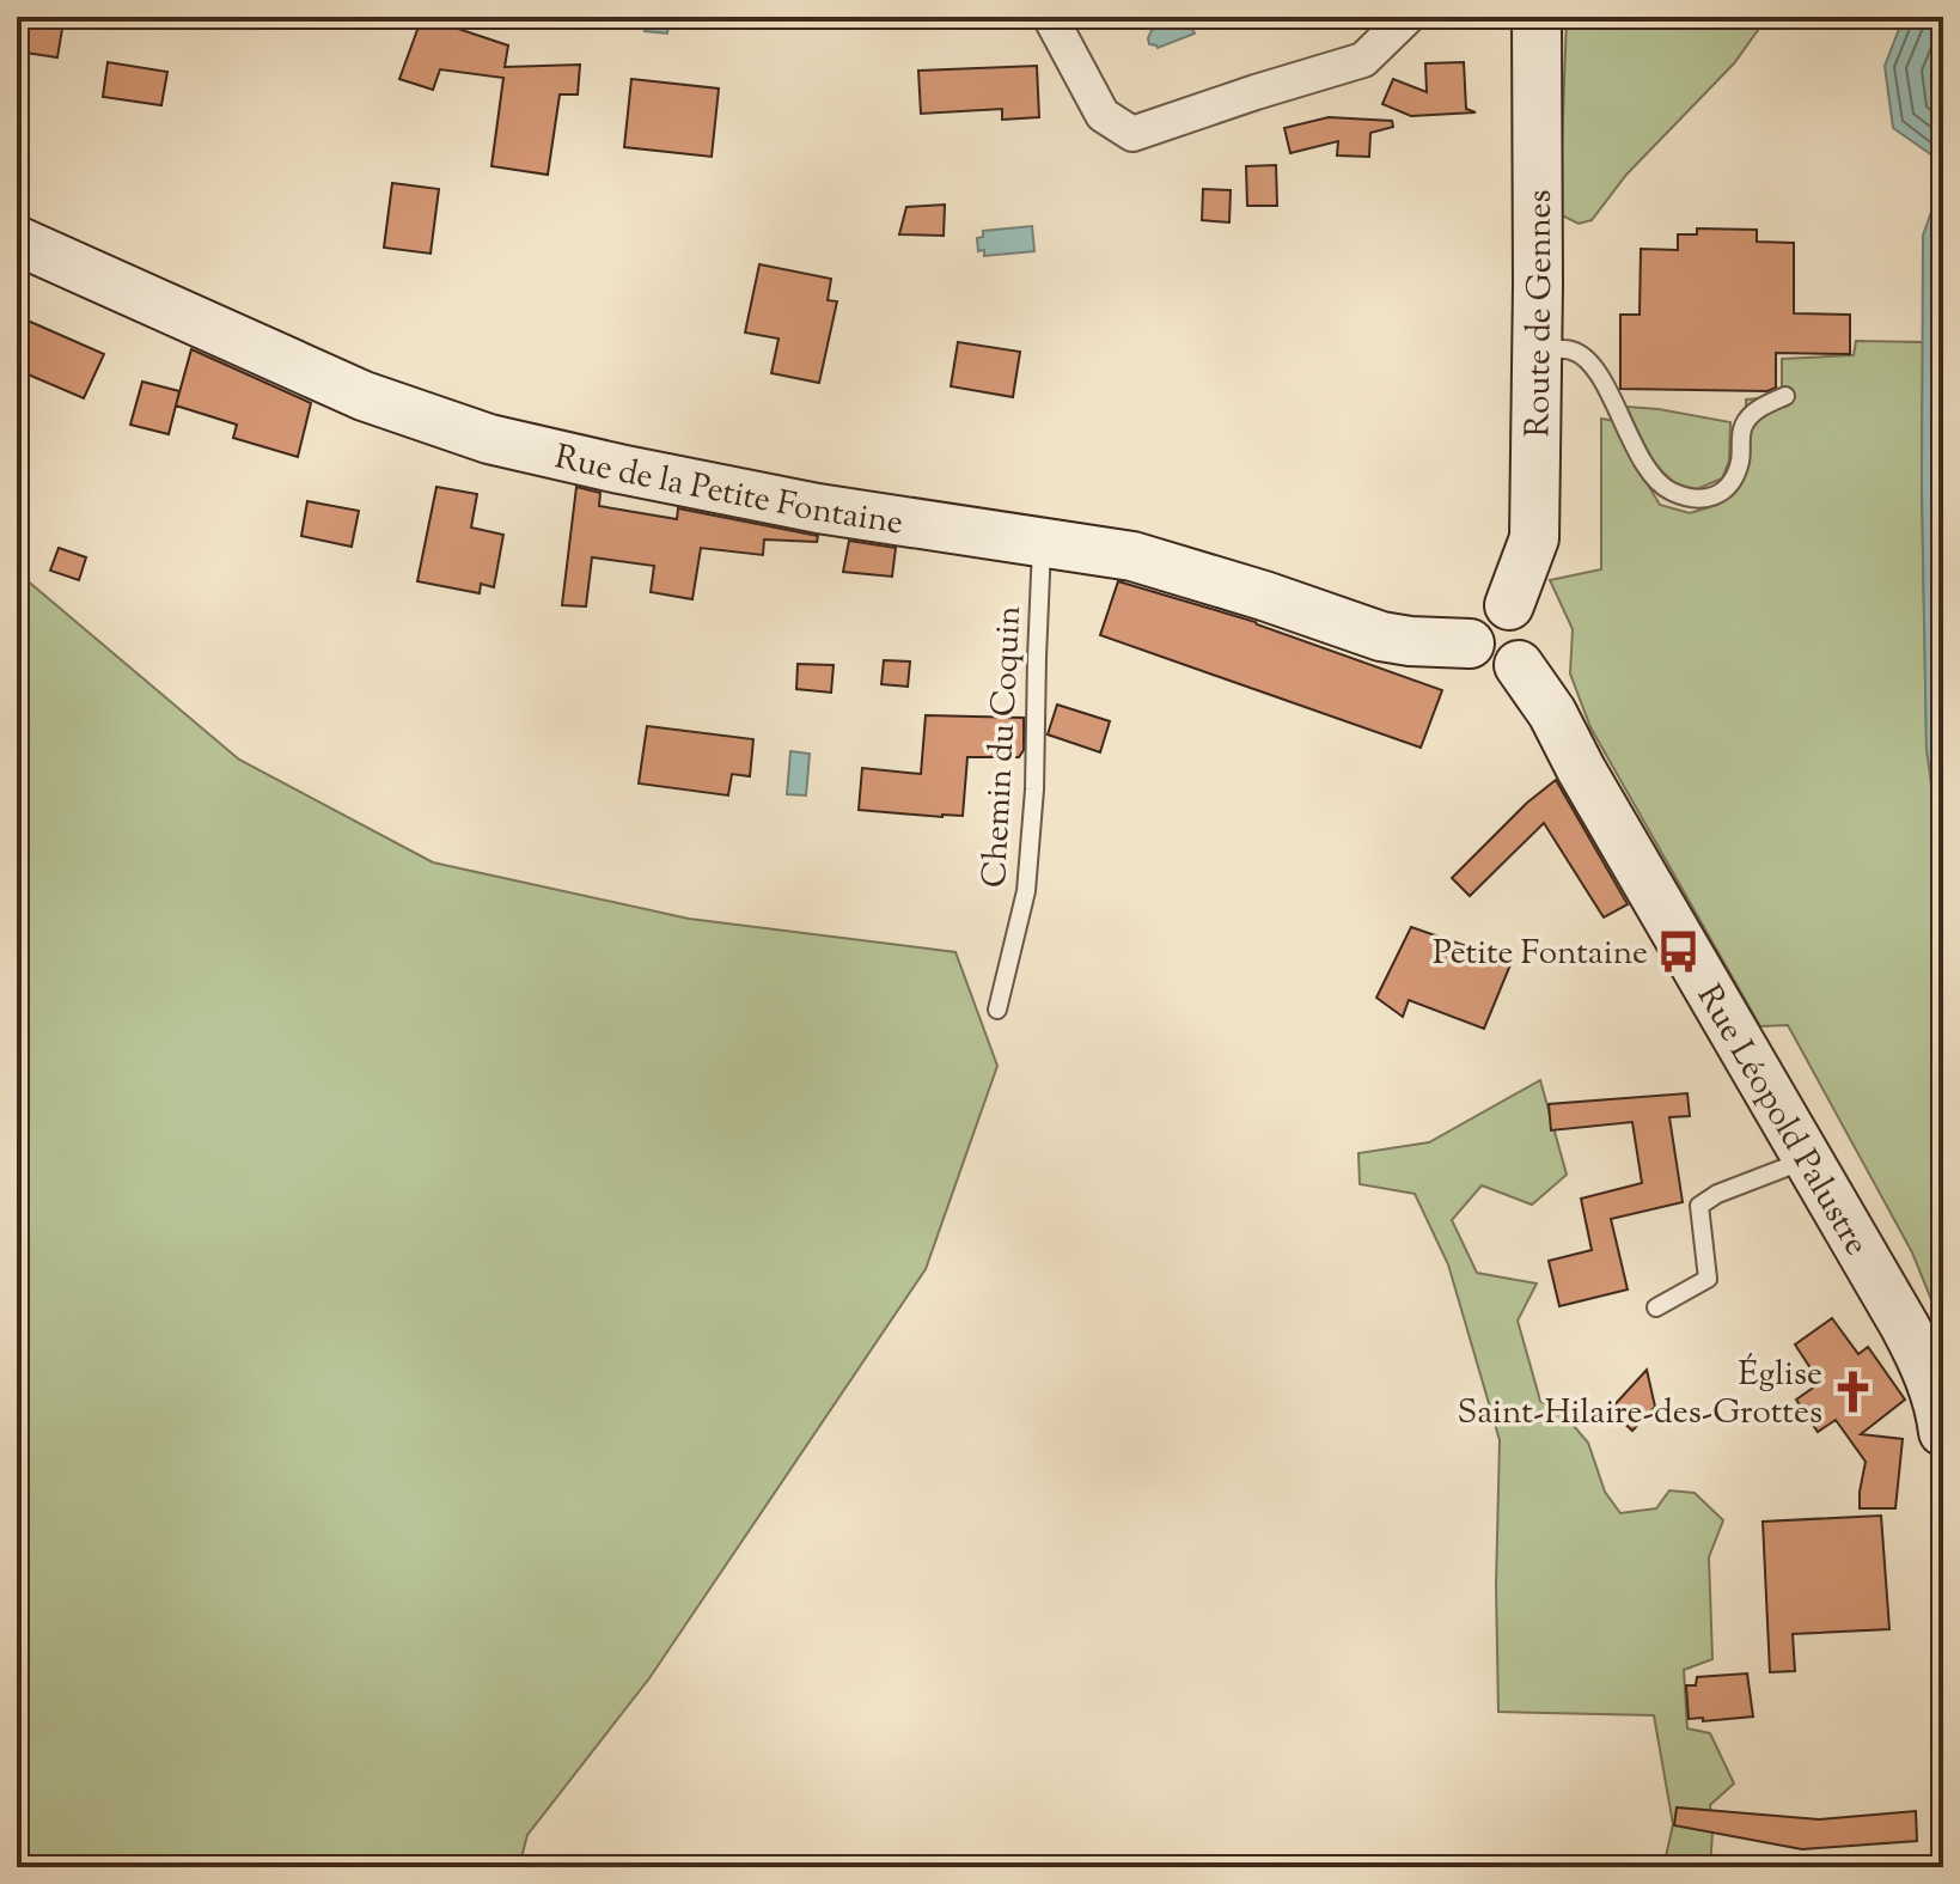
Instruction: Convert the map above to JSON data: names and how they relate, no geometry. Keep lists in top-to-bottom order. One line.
{"streets":{"main road":["Route de Gennes","Rue de la Petite Fontaine","Rue Léopold Palustre"],"lane":["Chemin du Coquin"]},"crossings":[["Route de Gennes","Rue de la Petite Fontaine"],["Route de Gennes","Rue Léopold Palustre"],["Rue de la Petite Fontaine","Chemin du Coquin"],["Rue de la Petite Fontaine","Rue Léopold Palustre"]],"places":{"bus stop":["Petite Fontaine"],"church":["Église Saint-Hilaire-des-Grottes"]}}
